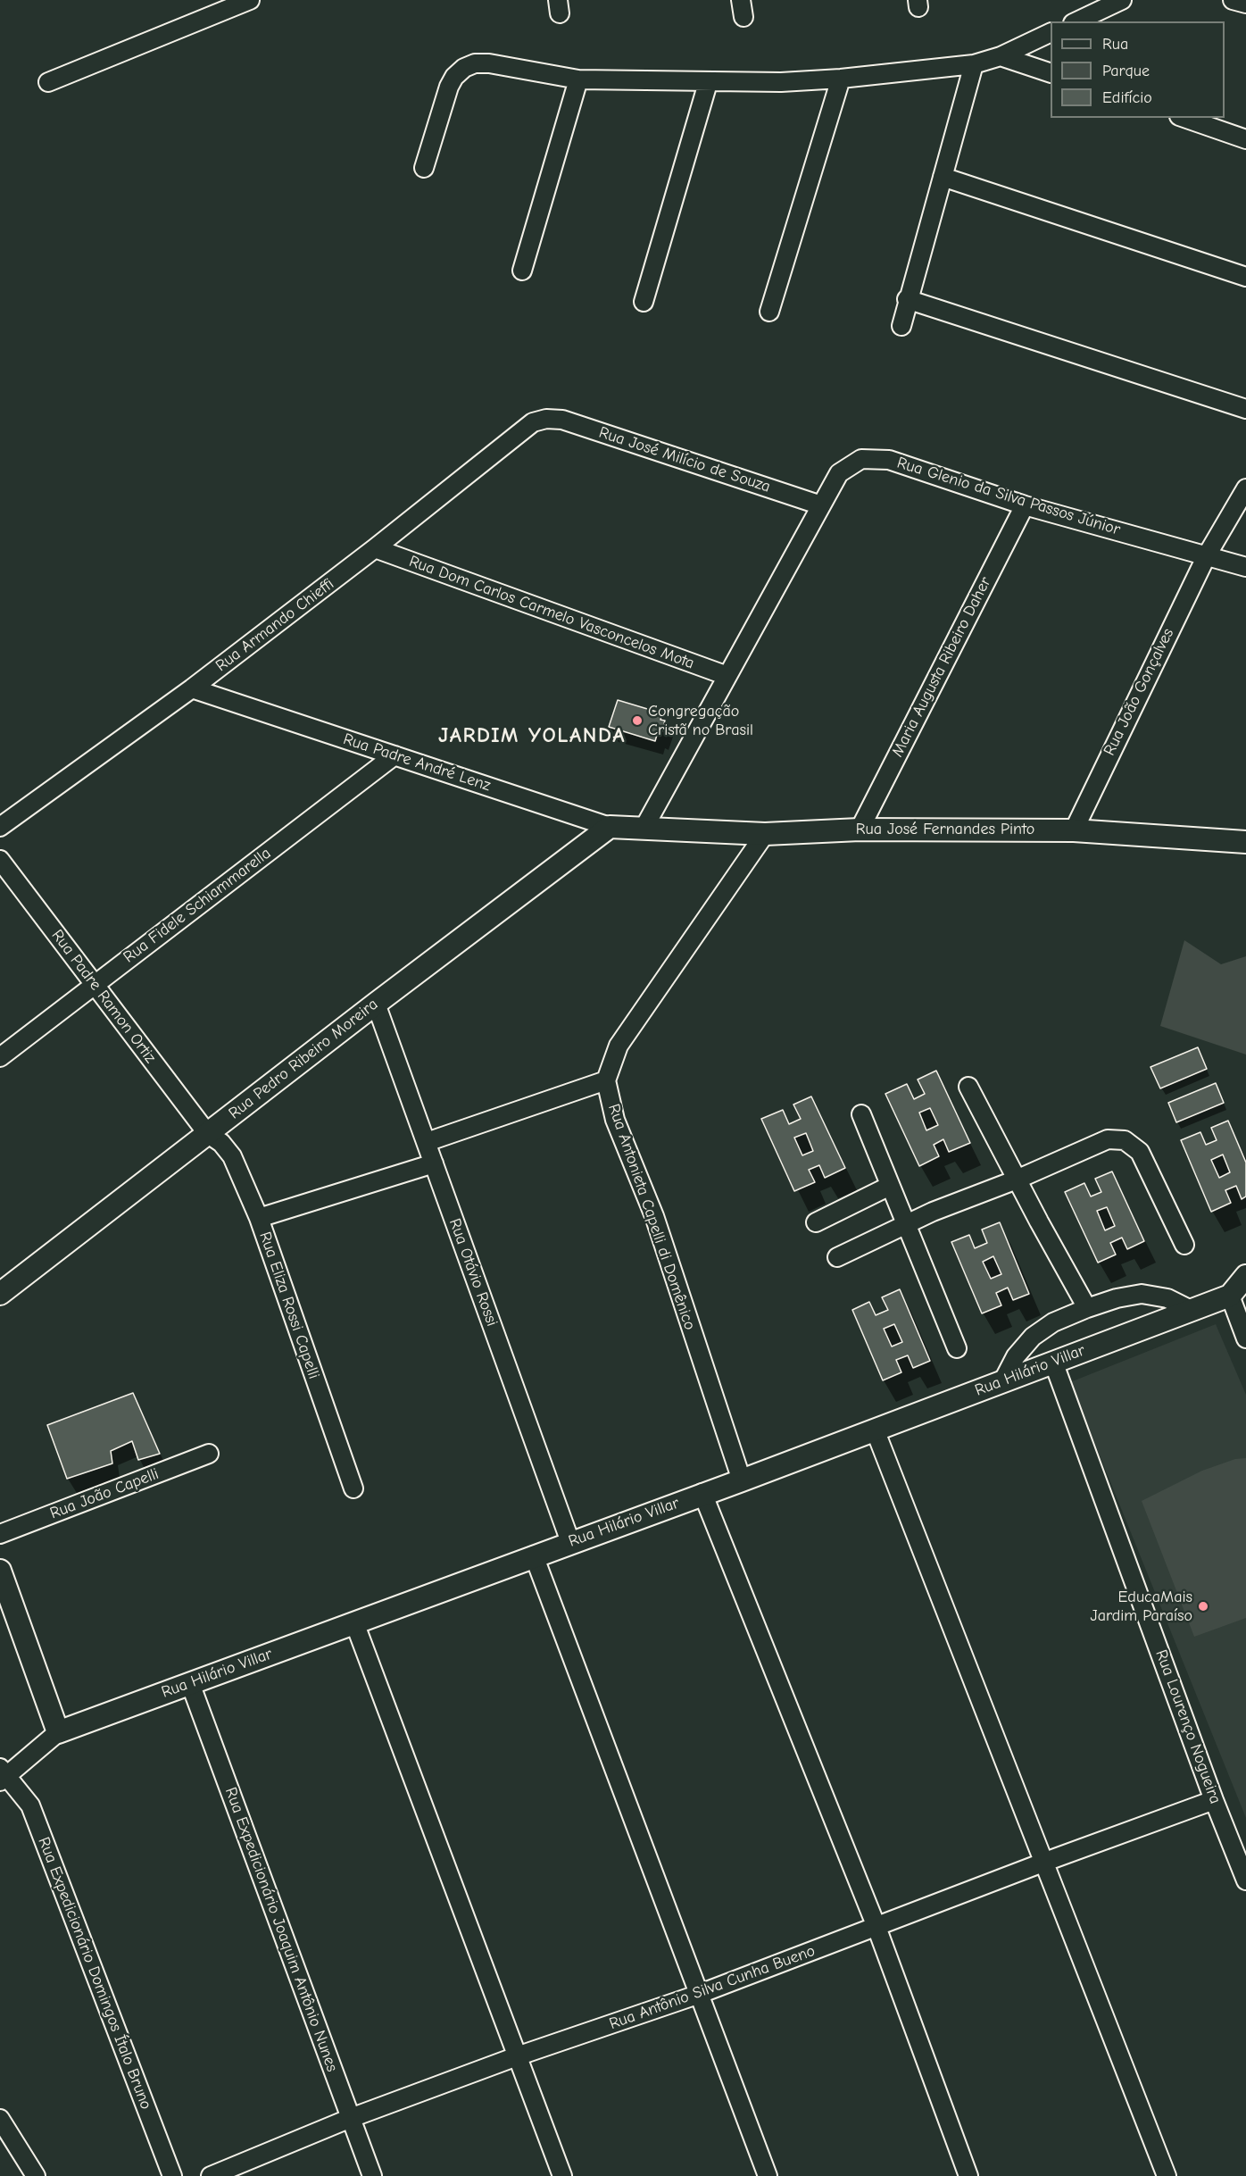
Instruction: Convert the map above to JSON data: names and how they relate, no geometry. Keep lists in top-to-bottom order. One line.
{"streets":{"street":["Rua José Milício de Souza","Rua Glenio da Silva Passos Júnior","Rua Dom Carlos Carmelo Vasconcelos Mota","Rua Armando Chieffi","Maria Augusta Ribeiro Daher","Rua João Gonçalves","Rua Padre André Lenz","Rua José Fernandes Pinto","Rua Fidele Schiammarella","Rua Padre Ramon Ortiz","Rua Pedro Ribeiro Moreira","Rua Antonieta Capelli di Domênico","Rua Otávio Rossi","Rua Eliza Rossi Capelli","Rua Hilário Villar","Rua João Capelli","Rua Lourenço Nogueira","Rua Expedicionário Joaquim Antônio Nunes","Rua Expedicionário Domingos Ítalo Bruno","Rua Antônio Silva Cunha Bueno"]},"crossings":[["Rua José Milício de Souza","Rua Glenio da Silva Passos Júnior"],["Rua José Milício de Souza","Rua Armando Chieffi"],["Rua Glenio da Silva Passos Júnior","Rua Dom Carlos Carmelo Vasconcelos Mota"],["Rua Glenio da Silva Passos Júnior","Maria Augusta Ribeiro Daher"],["Rua Glenio da Silva Passos Júnior","Rua João Gonçalves"],["Rua Glenio da Silva Passos Júnior","Rua Padre André Lenz"],["Rua Glenio da Silva Passos Júnior","Rua José Fernandes Pinto"],["Rua Dom Carlos Carmelo Vasconcelos Mota","Rua Armando Chieffi"],["Rua Armando Chieffi","Rua Padre André Lenz"],["Maria Augusta Ribeiro Daher","Rua José Fernandes Pinto"],["Rua João Gonçalves","Rua José Fernandes Pinto"],["Rua Padre André Lenz","Rua José Fernandes Pinto"],["Rua Padre André Lenz","Rua Fidele Schiammarella"],["Rua Padre André Lenz","Rua Pedro Ribeiro Moreira"],["Rua Fidele Schiammarella","Rua Padre Ramon Ortiz"],["Rua Padre Ramon Ortiz","Rua Pedro Ribeiro Moreira"],["Rua Padre Ramon Ortiz","Rua Eliza Rossi Capelli"],["Rua Pedro Ribeiro Moreira","Rua Otávio Rossi"],["Rua Pedro Ribeiro Moreira","Rua Eliza Rossi Capelli"],["Rua Antonieta Capelli di Domênico","Rua Hilário Villar"],["Rua Otávio Rossi","Rua Hilário Villar"],["Rua Hilário Villar","Rua Lourenço Nogueira"],["Rua Hilário Villar","Rua Expedicionário Joaquim Antônio Nunes"],["Rua Hilário Villar","Rua Expedicionário Domingos Ítalo Bruno"],["Rua Lourenço Nogueira","Rua Antônio Silva Cunha Bueno"],["Rua Expedicionário Joaquim Antônio Nunes","Rua Antônio Silva Cunha Bueno"]],"districts":["JARDIM YOLANDA"],"places":["Congregação Cristã no Brasil","EducaMais Jardim Paraíso"],"legend":["Rua","Parque","Edifício"]}
